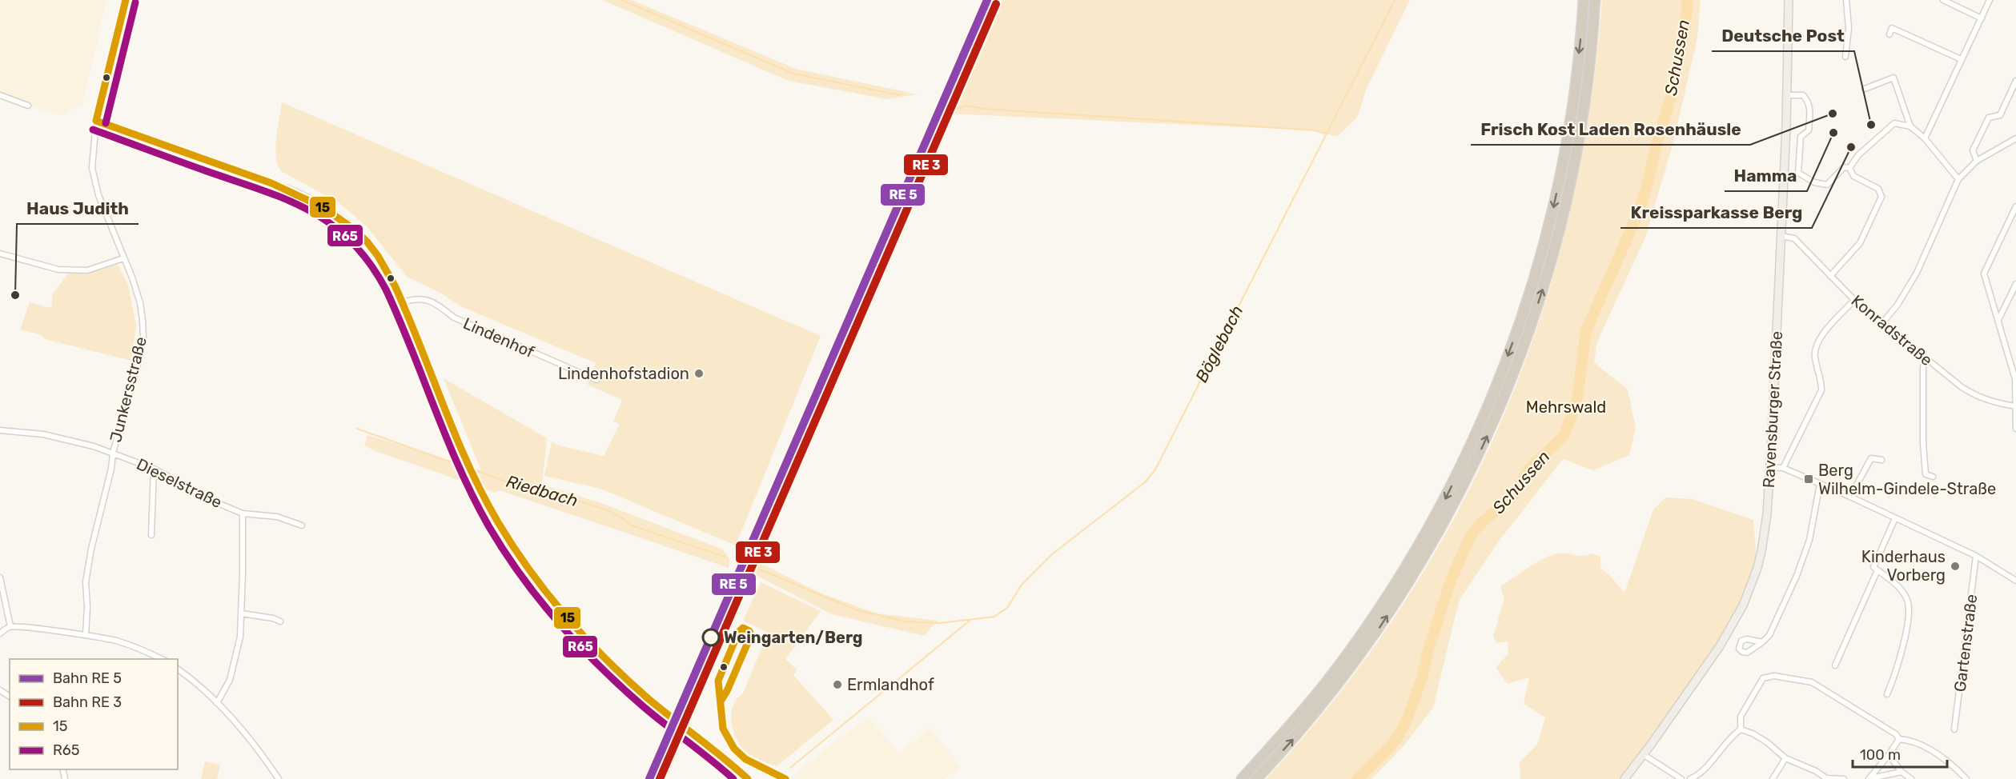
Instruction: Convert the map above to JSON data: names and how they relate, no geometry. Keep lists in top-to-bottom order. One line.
{"streets":{"street":["Konradstraße","Lindenhof","Junkersstraße","Ravensburger Straße","Dieselstraße","Gartenstraße"]},"crossings":[["Konradstraße","Ravensburger Straße"],["Junkersstraße","Dieselstraße"]],"water":["Schussen","Böglebach","Riedbach"],"parks":["Mehrswald"],"places":{"other":["Frisch Kost Laden Rosenhäusle","Deutsche Post","Hamma","Kreissparkasse Berg","Haus Judith","Lindenhofstadion","Kinderhaus Vorberg","Weingarten/Berg","Ermlandhof"],"transit":["Berg Wilhelm-Gindele-Straße"]},"lines":["transit line 15","transit line R65"],"legend":["Bahn RE 5","Bahn RE 3","15","R65"],"scale_bar":"100 m"}
